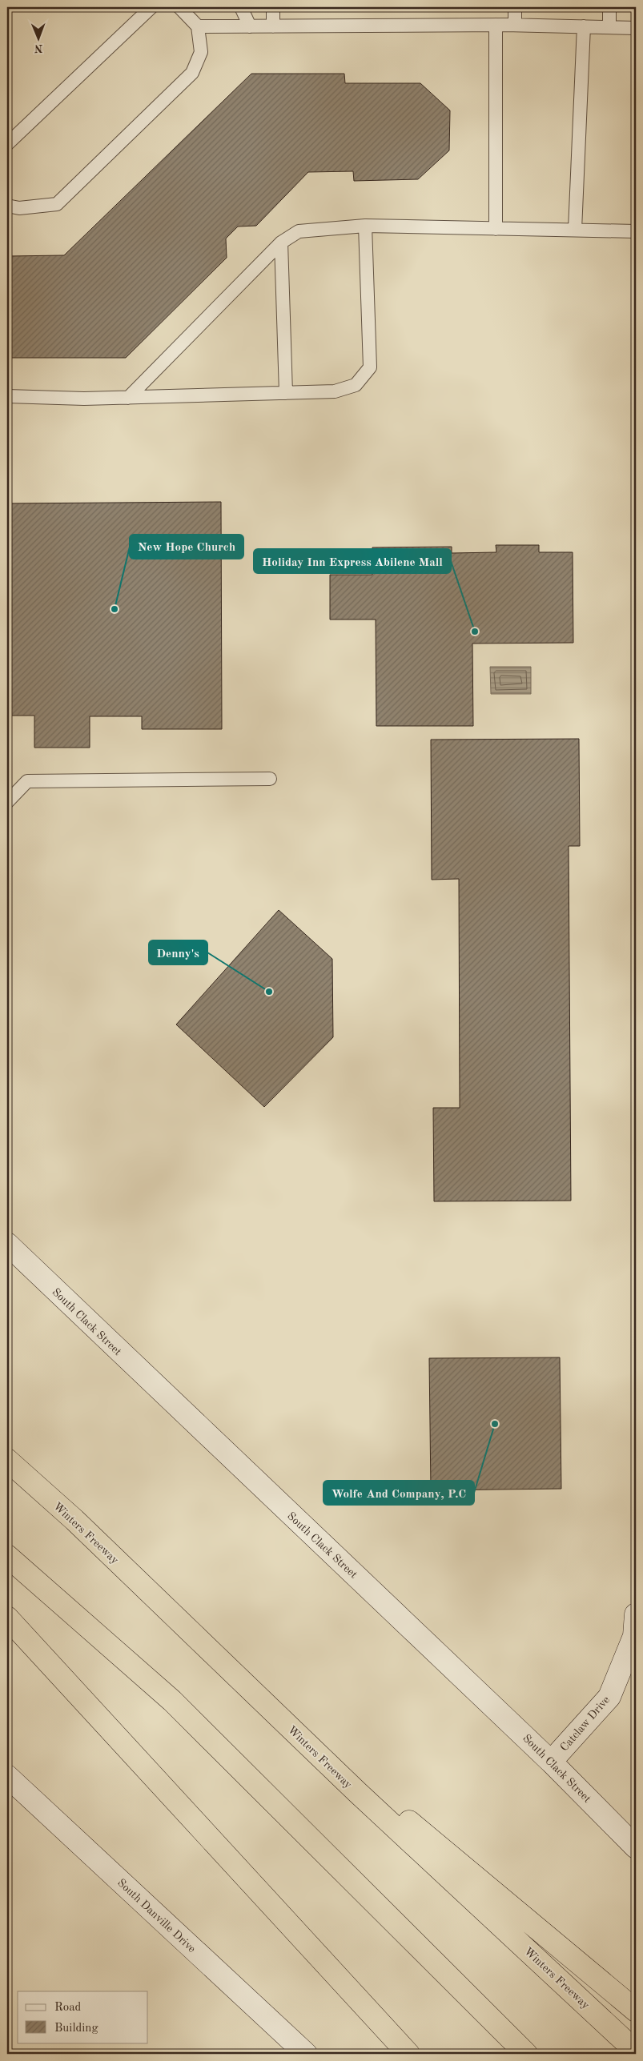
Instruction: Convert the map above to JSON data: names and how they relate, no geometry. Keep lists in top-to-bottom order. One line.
{"streets":{"highway":["Winters Freeway"],"main road":["South Clack Street","Catclaw Drive","South Danville Drive"]},"crossings":[["South Clack Street","Catclaw Drive"]],"places":["New Hope Church","Holiday Inn Express Abilene Mall","Denny's","Wolfe And Company, P.C"],"legend":["Road","Building"],"north":"bottom"}
